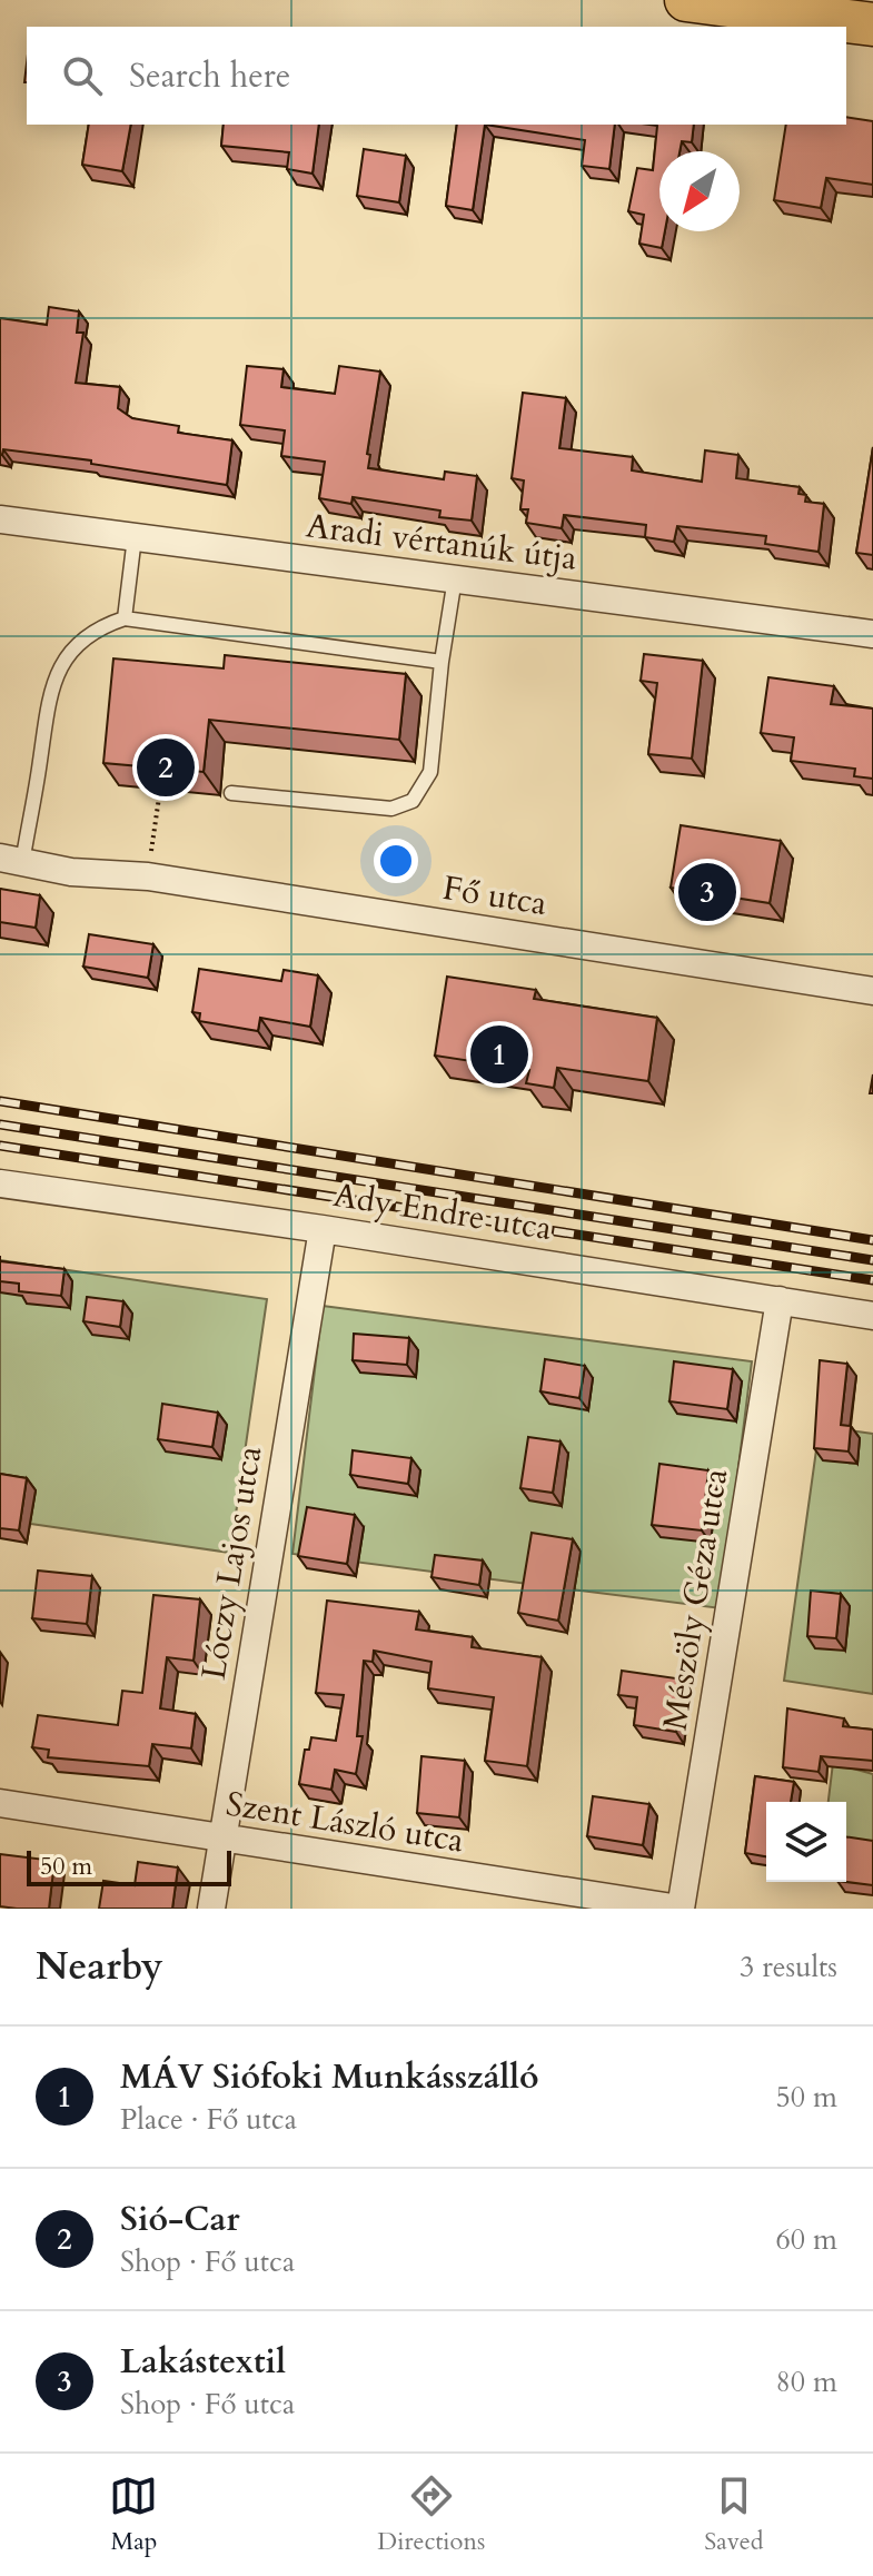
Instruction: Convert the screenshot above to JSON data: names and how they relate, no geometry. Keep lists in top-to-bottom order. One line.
{"streets":{"street":["Aradi vértanúk útja","Fő utca","Ady Endre utca","Lóczy Lajos utca","Mészöly Géza utca","Szent László utca"]},"crossings":[["Ady Endre utca","Lóczy Lajos utca"],["Ady Endre utca","Mészöly Géza utca"],["Lóczy Lajos utca","Szent László utca"],["Mészöly Géza utca","Szent László utca"]],"scale_bar":"50 m","north":"bottom left","page":{"search":"Search here","pins":["2","3","1"],"scale":"50 m","heading":["Nearby","3 results"],"list":[{"mark":"1","name":"MÁV Siófoki Munkásszálló","note":"Place · Fő utca","value":"50 m"},{"mark":"2","name":"Sió-Car","note":"Shop · Fő utca","value":"60 m"},{"mark":"3","name":"Lakástextil","note":"Shop · Fő utca","value":"80 m"}],"nav":["Map","Directions","Saved"]}}
